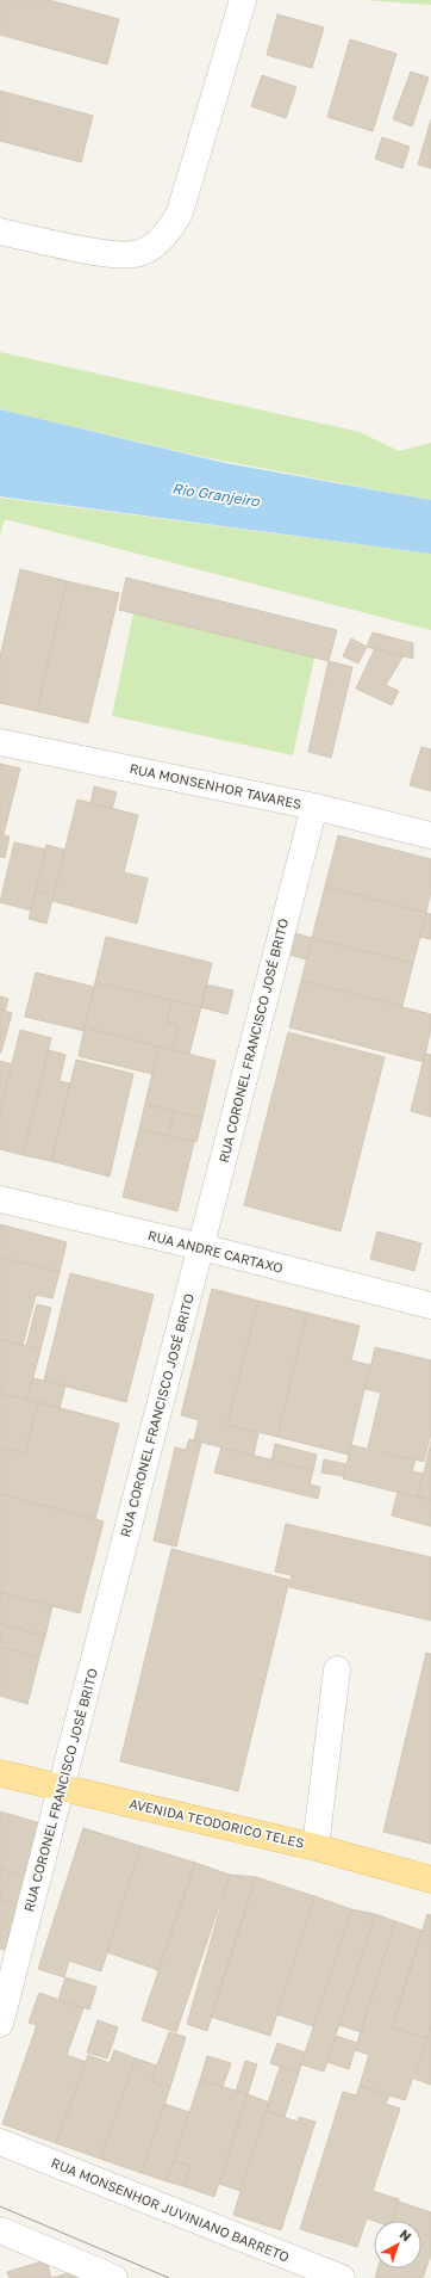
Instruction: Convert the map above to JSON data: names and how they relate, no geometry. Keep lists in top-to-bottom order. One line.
{"streets":{"main road":["AVENIDA TEODORICO TELES"],"street":["RUA MONSENHOR TAVARES","RUA CORONEL FRANCISCO JOSÉ BRITO","RUA ANDRE CARTAXO","RUA MONSENHOR JUVINIANO BARRETO"]},"crossings":[["RUA MONSENHOR TAVARES","RUA CORONEL FRANCISCO JOSÉ BRITO"],["RUA CORONEL FRANCISCO JOSÉ BRITO","RUA ANDRE CARTAXO"],["RUA CORONEL FRANCISCO JOSÉ BRITO","AVENIDA TEODORICO TELES"]],"water":["Rio Granjeiro"],"north":"top right"}
